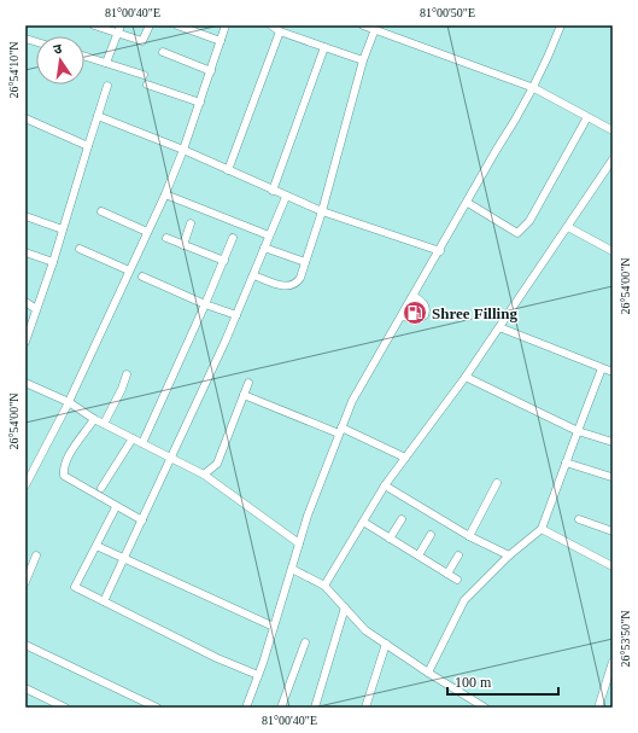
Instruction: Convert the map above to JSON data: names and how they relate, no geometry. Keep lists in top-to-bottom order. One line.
{"places":{"fuel station":["Shree Filling"]},"scale_bar":"100 m","north":"top","coordinates":["81°00'40\"E","81°00'50\"E","26°54'10\"N","26°54'00\"N","26°53'50\"N"]}
